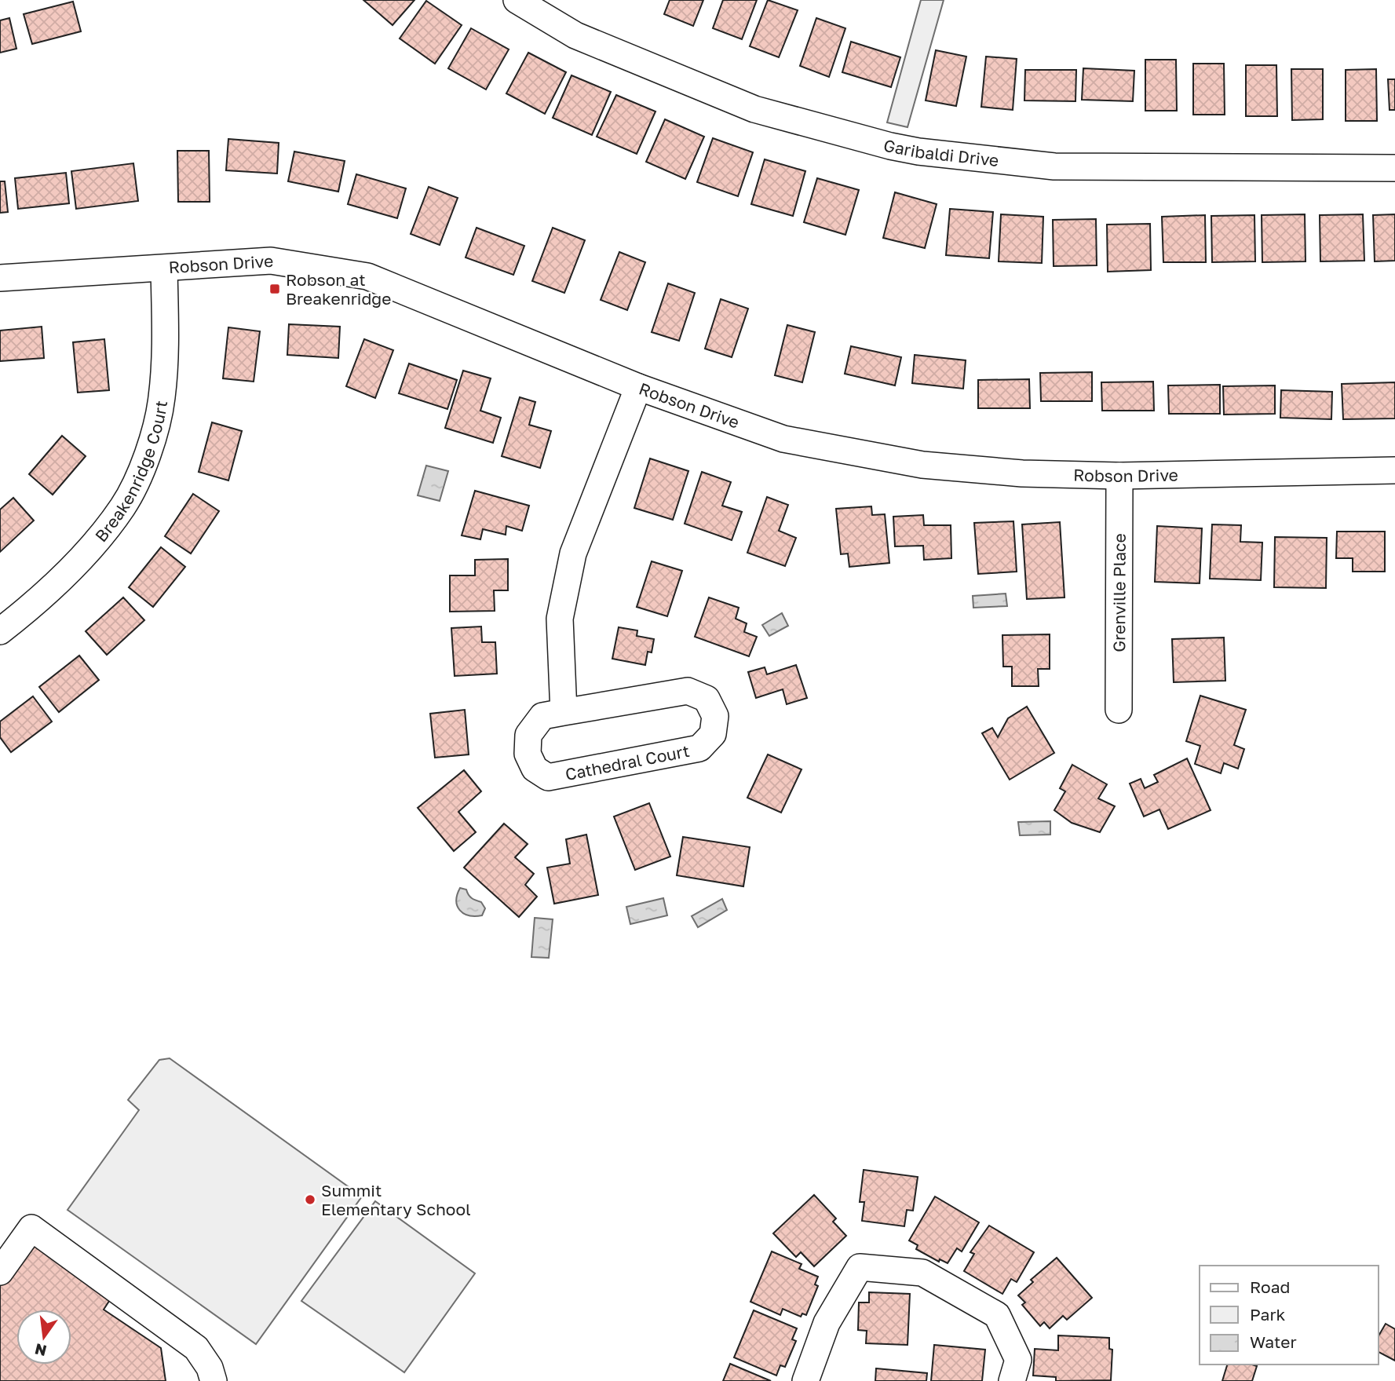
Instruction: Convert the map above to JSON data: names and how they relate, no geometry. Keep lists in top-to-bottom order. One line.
{"streets":{"street":["Garibaldi Drive","Robson Drive","Breakenridge Court","Grenville Place","Cathedral Court"]},"crossings":[["Robson Drive","Breakenridge Court"],["Robson Drive","Grenville Place"]],"places":{"transit":["Robson at Breakenridge"],"other":["Summit Elementary School"]},"legend":["Road","Park","Water"],"north":"bottom"}
